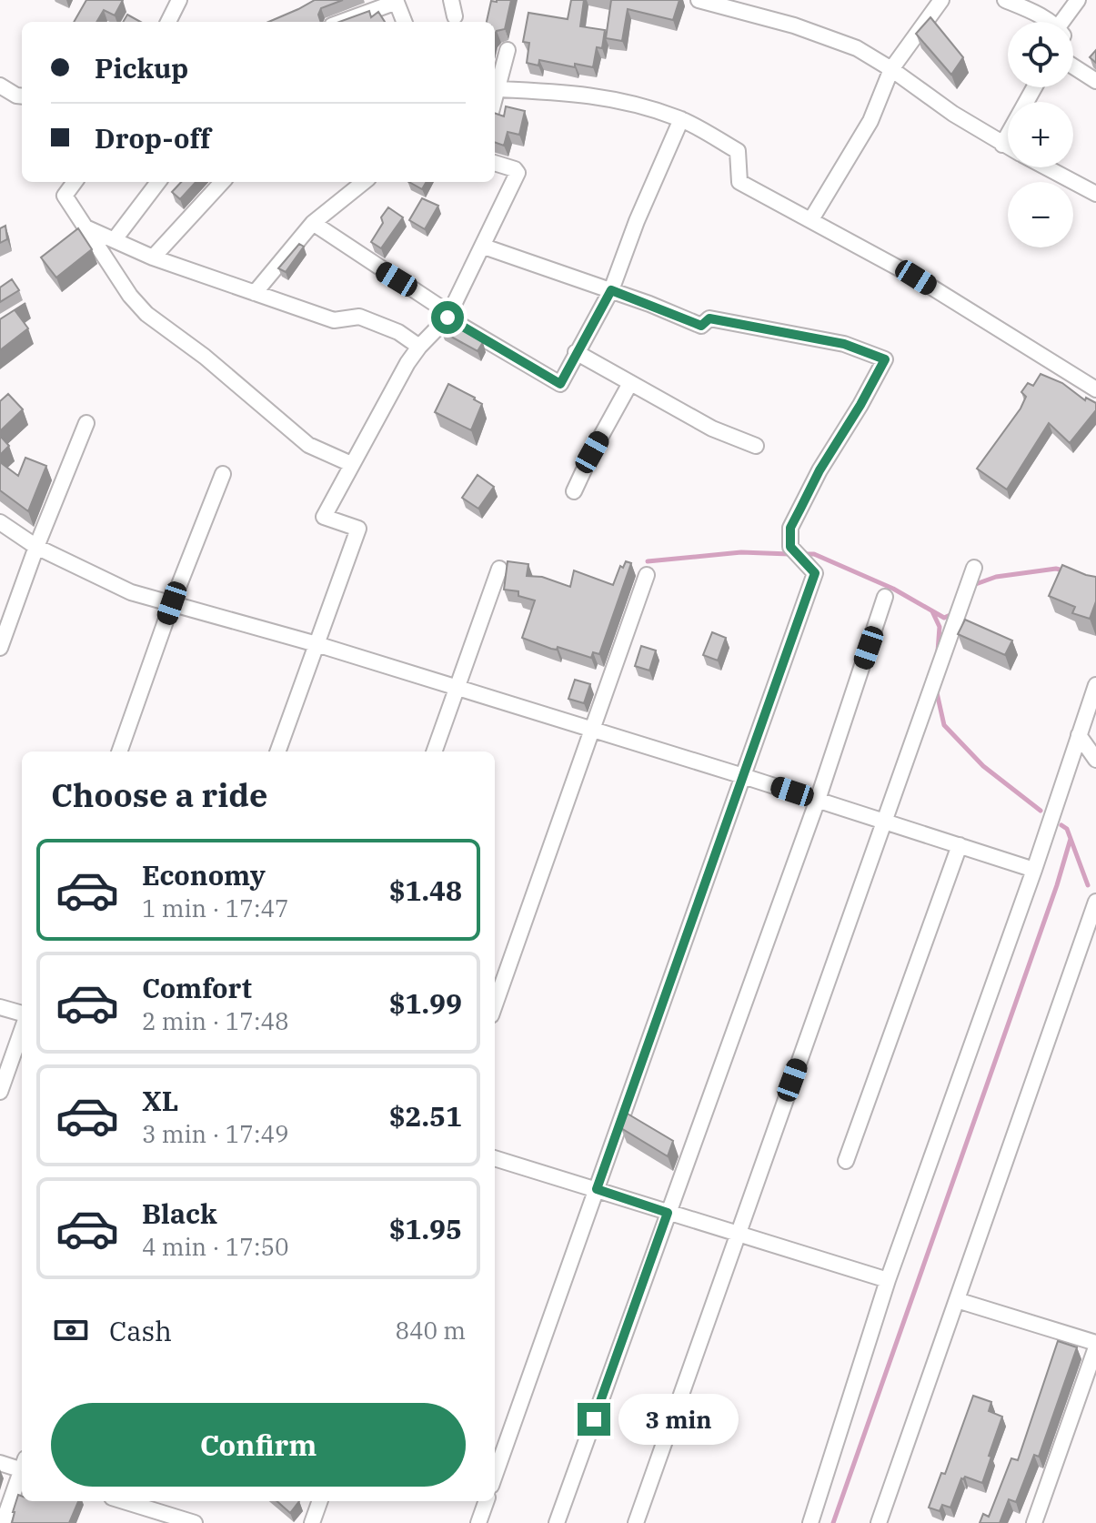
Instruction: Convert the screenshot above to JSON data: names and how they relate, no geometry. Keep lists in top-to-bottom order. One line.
{"page":{"map_buttons":["+","−"],"banner":["Pickup","Drop-off"],"heading":"Choose a ride","list":[{"name":"Economy","note":"1 min · 17:47","value":"$1.48"},{"name":"Comfort","note":"2 min · 17:48","value":"$1.99"},{"name":"XL","note":"3 min · 17:49","value":"$2.51"},{"name":"Black","note":"4 min · 17:50","value":"$1.95"}],"pay":["Cash","840 m"],"buttons":"Confirm","bubble":"3 min"}}
